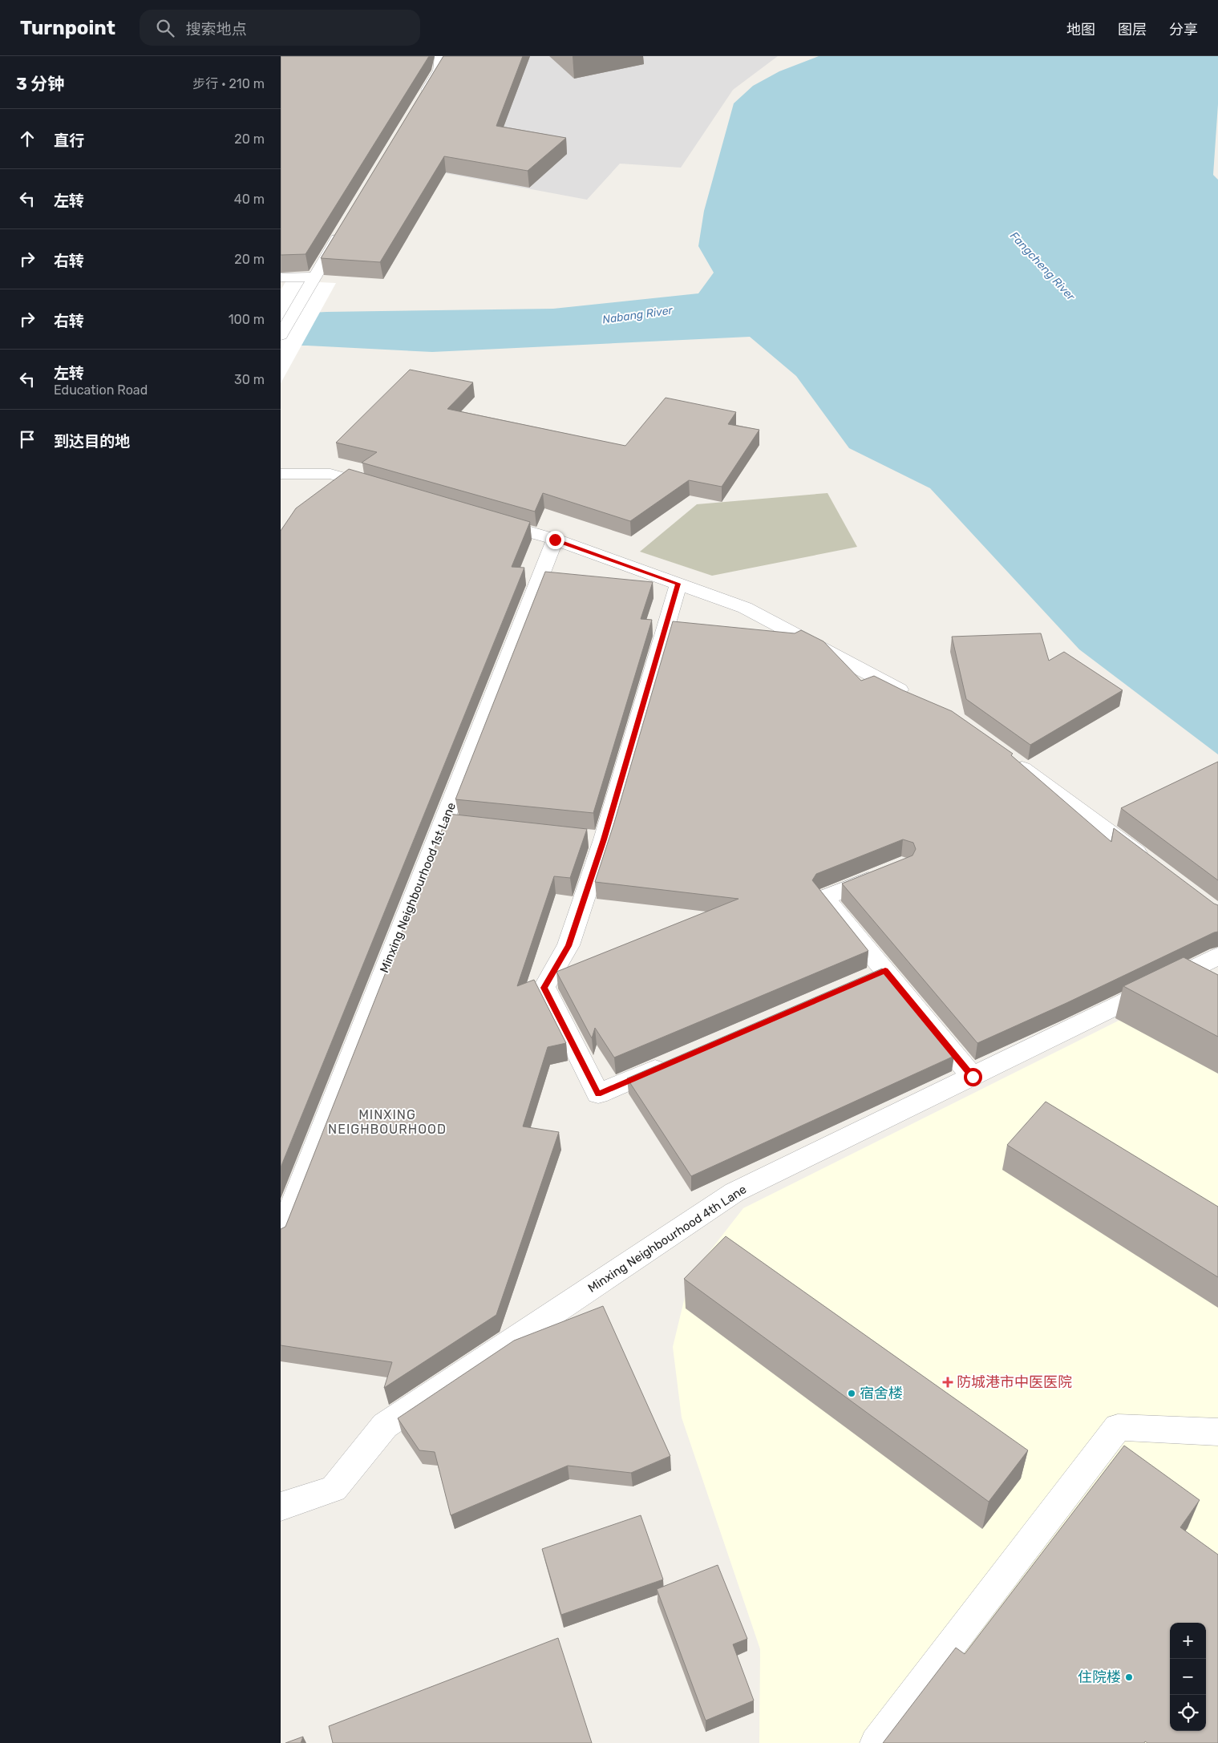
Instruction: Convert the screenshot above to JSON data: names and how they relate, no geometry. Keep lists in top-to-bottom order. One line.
{"streets":{"street":["Minxing Neighbourhood 1st Lane","Minxing Neighbourhood 4th Lane"]},"districts":["MINXING NEIGHBOURHOOD"],"water":["Fangcheng River","Nabang River"],"places":{"health":["防城港市中医医院"],"other":["宿舍楼","住院楼"]},"page":{"header":"Turnpoint","search":"搜索地点","nav":["地图","图层","分享"],"heading":["3 分钟","步行 · 210 m"],"list":[["直行","20 m"],["左转","40 m"],["右转","20 m"],["右转","100 m"],["左转","Education Road","30 m"],"到达目的地"],"map_buttons":["+","−"]}}
